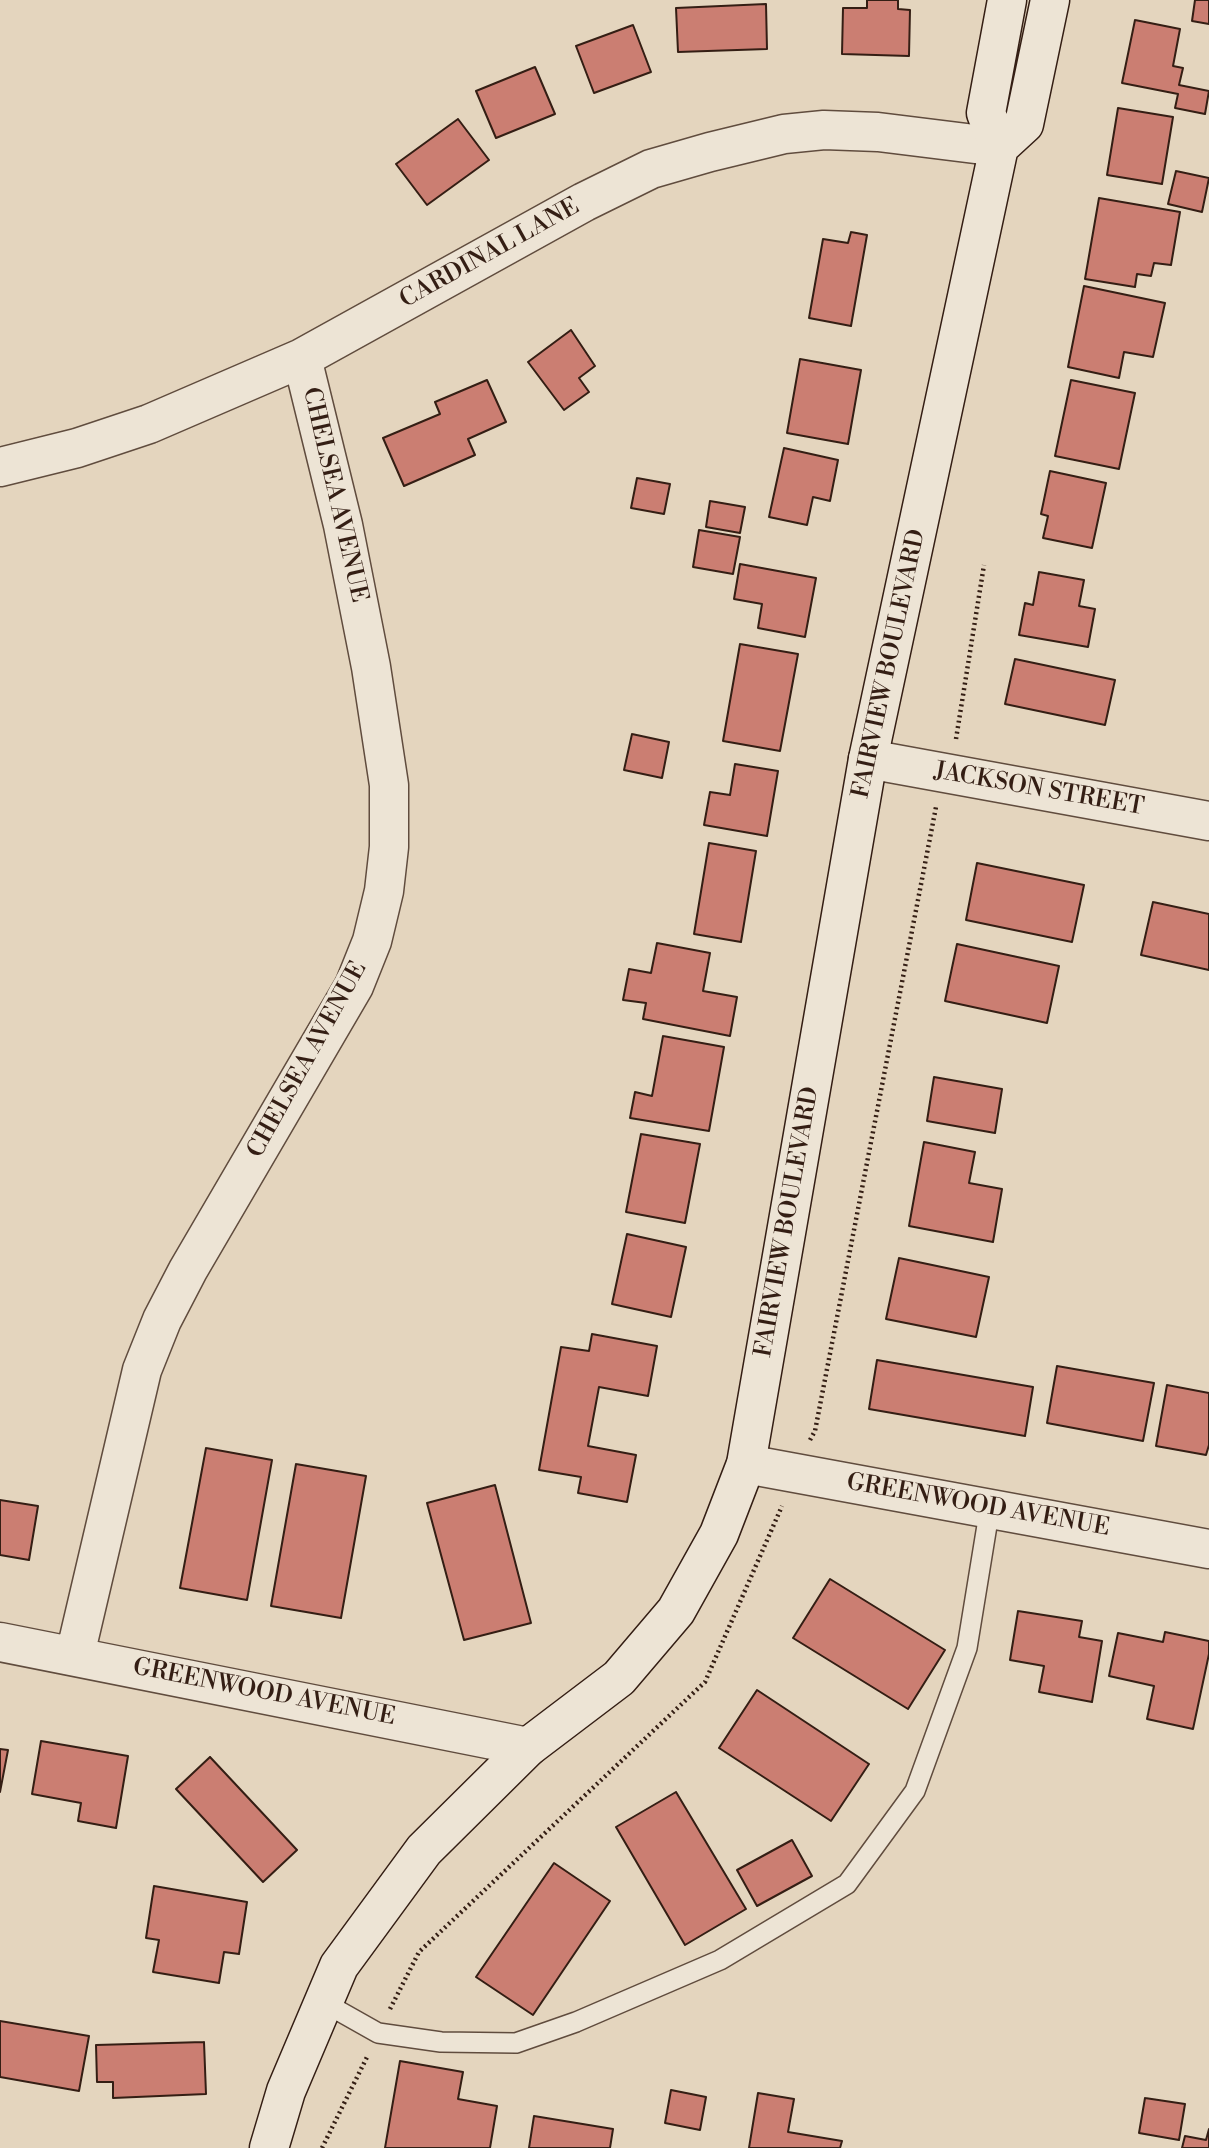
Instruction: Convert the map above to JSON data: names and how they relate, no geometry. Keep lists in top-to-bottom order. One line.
{"streets":{"street":["CARDINAL LANE","CHELSEA AVENUE","FAIRVIEW BOULEVARD","JACKSON STREET","GREENWOOD AVENUE"]},"crossings":[["CARDINAL LANE","CHELSEA AVENUE"],["CARDINAL LANE","FAIRVIEW BOULEVARD"],["CHELSEA AVENUE","GREENWOOD AVENUE"],["FAIRVIEW BOULEVARD","JACKSON STREET"],["FAIRVIEW BOULEVARD","GREENWOOD AVENUE"]]}
